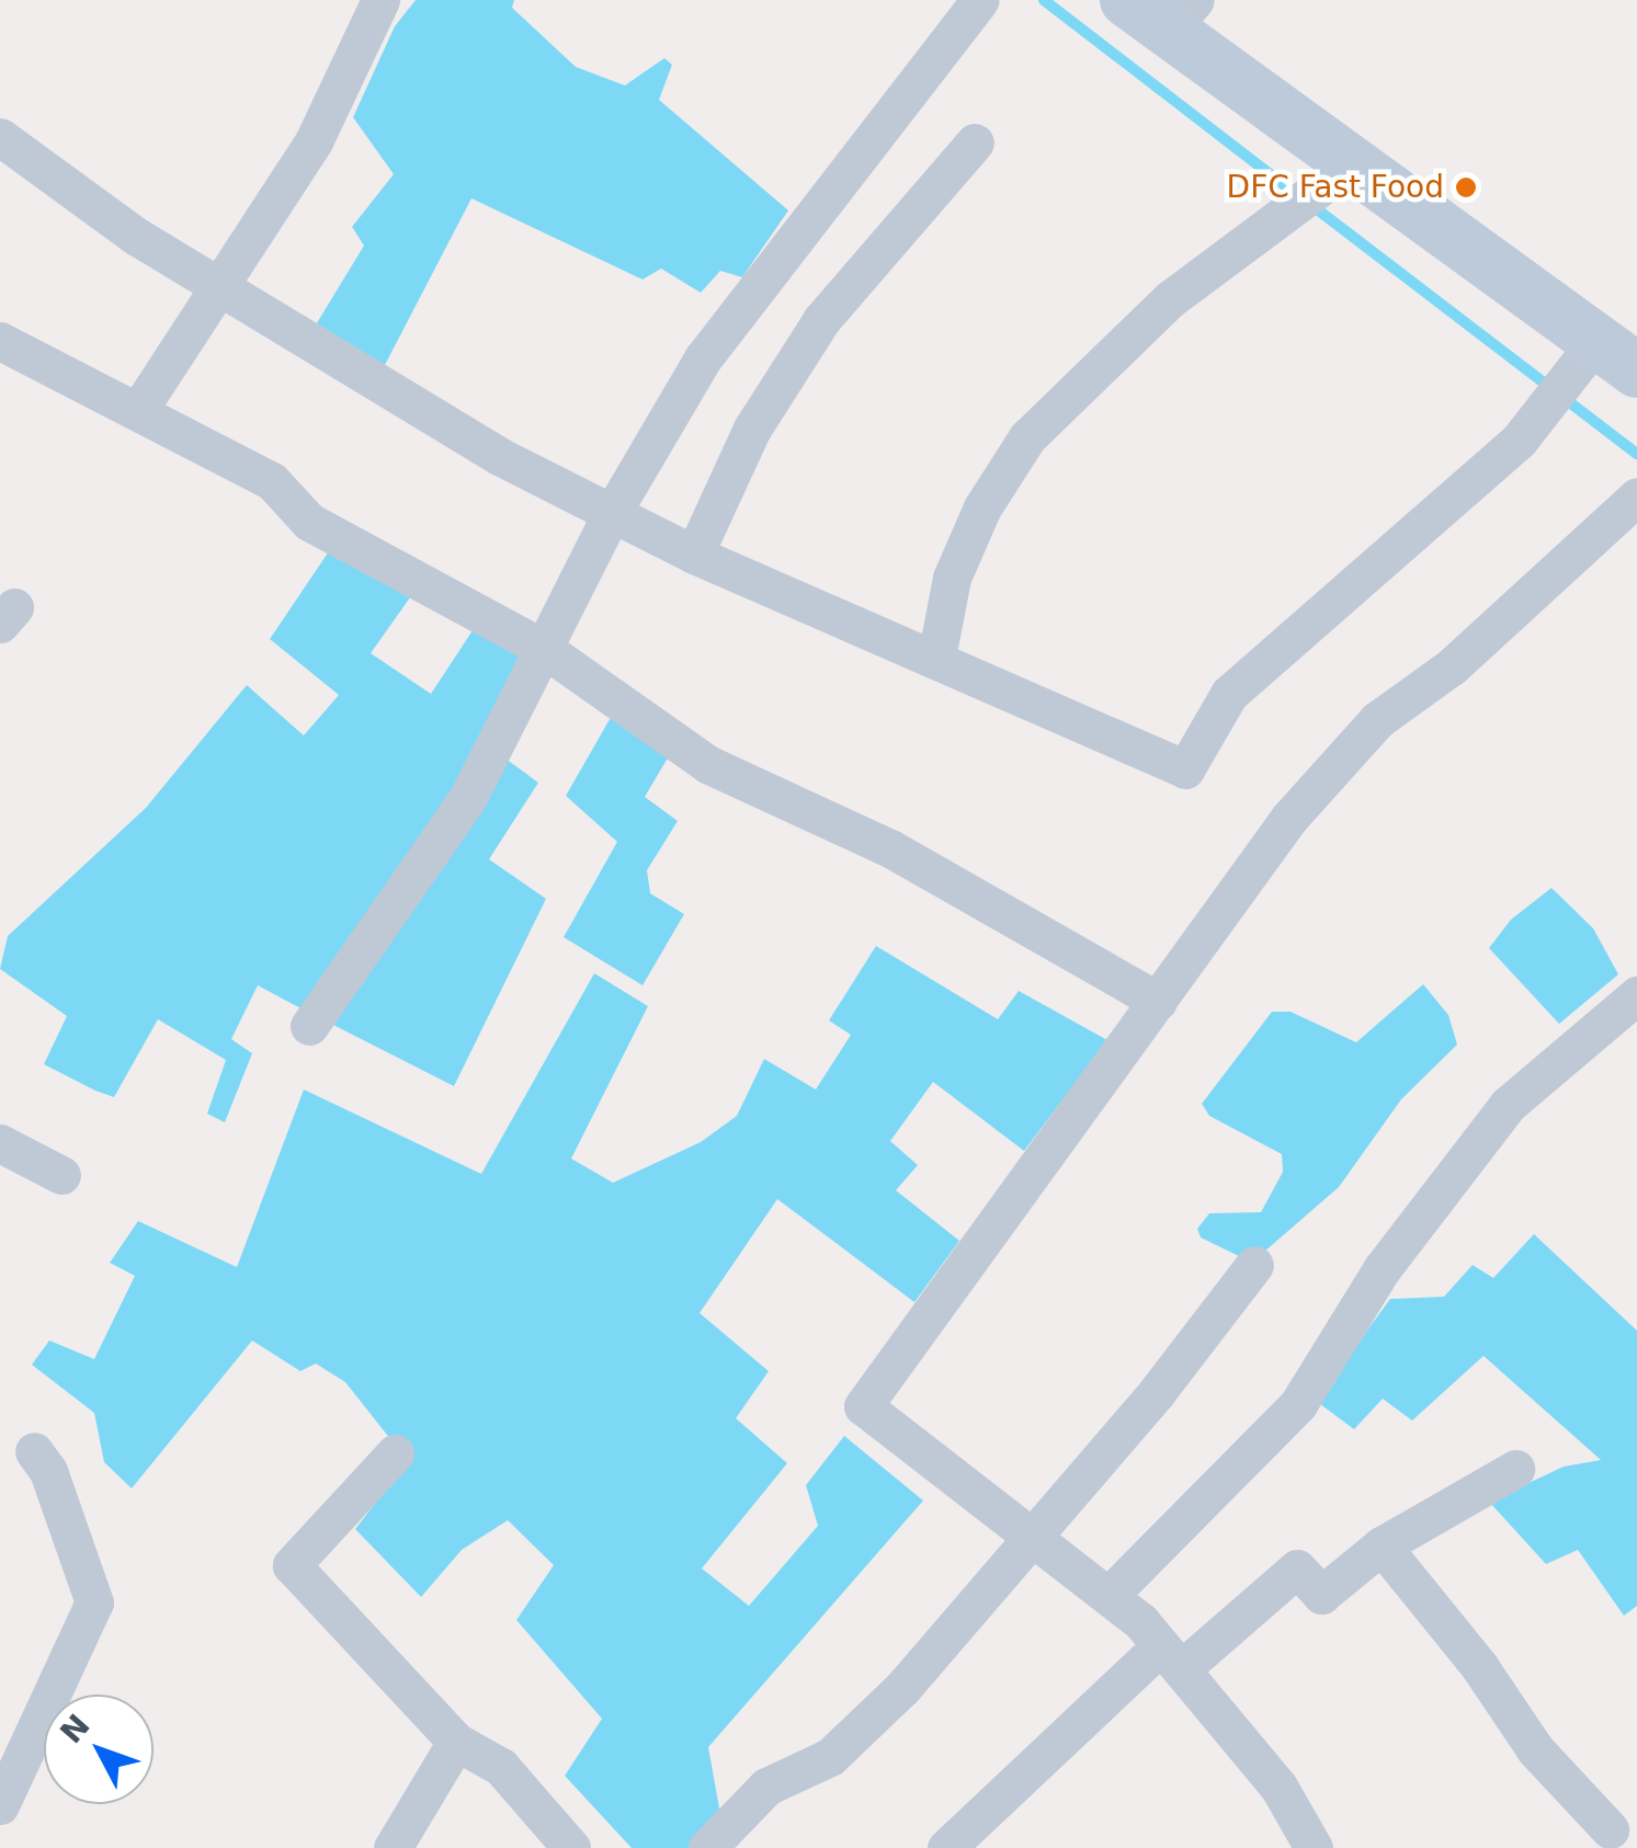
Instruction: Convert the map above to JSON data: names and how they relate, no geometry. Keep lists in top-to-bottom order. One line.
{"places":["DFC Fast Food"],"north":"top left"}
